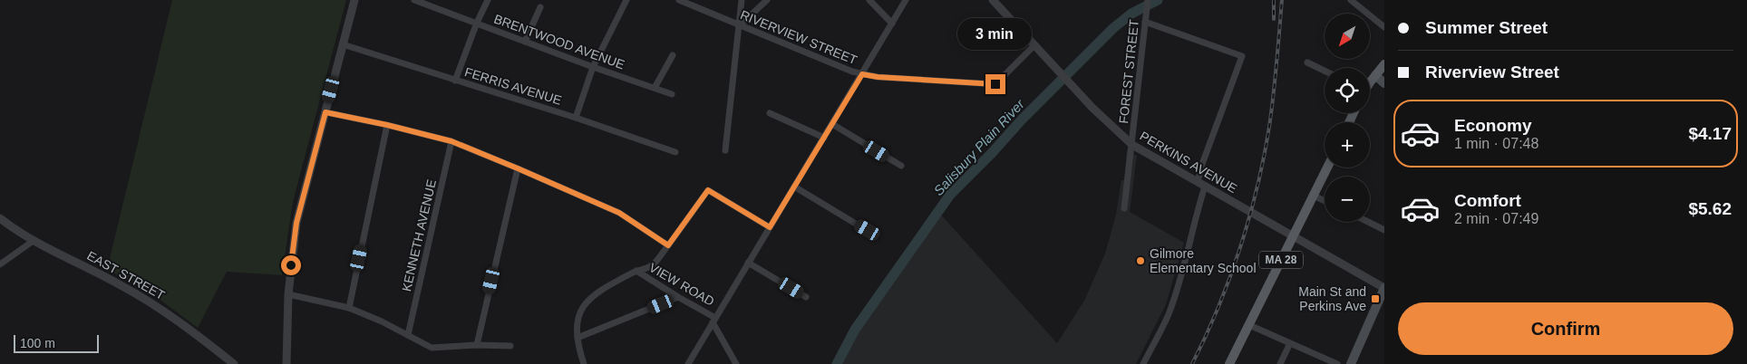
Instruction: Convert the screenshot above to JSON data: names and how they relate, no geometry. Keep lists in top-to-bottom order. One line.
{"streets":{"main road":["MA 28"],"street":["RIVERVIEW STREET","BRENTWOOD AVENUE","FOREST STREET","FERRIS AVENUE","PERKINS AVENUE","KENNETH AVENUE","EAST STREET","VIEW ROAD"]},"crossings":[["RIVERVIEW STREET","PERKINS AVENUE"],["FOREST STREET","PERKINS AVENUE"],["PERKINS AVENUE","MA 28"]],"water":["Salisbury Plain River"],"places":{"other":["Gilmore Elementary School"],"transit":["Main St and Perkins Ave"]},"scale_bar":"100 m","north":"bottom left","page":{"banner":["Summer Street","Riverview Street"],"map_buttons":["+","−"],"bubble":"3 min","list":[{"name":"Economy","note":"1 min · 07:48","value":"$4.17"},{"name":"Comfort","note":"2 min · 07:49","value":"$5.62"}],"buttons":"Confirm","scale":"100 m"}}
